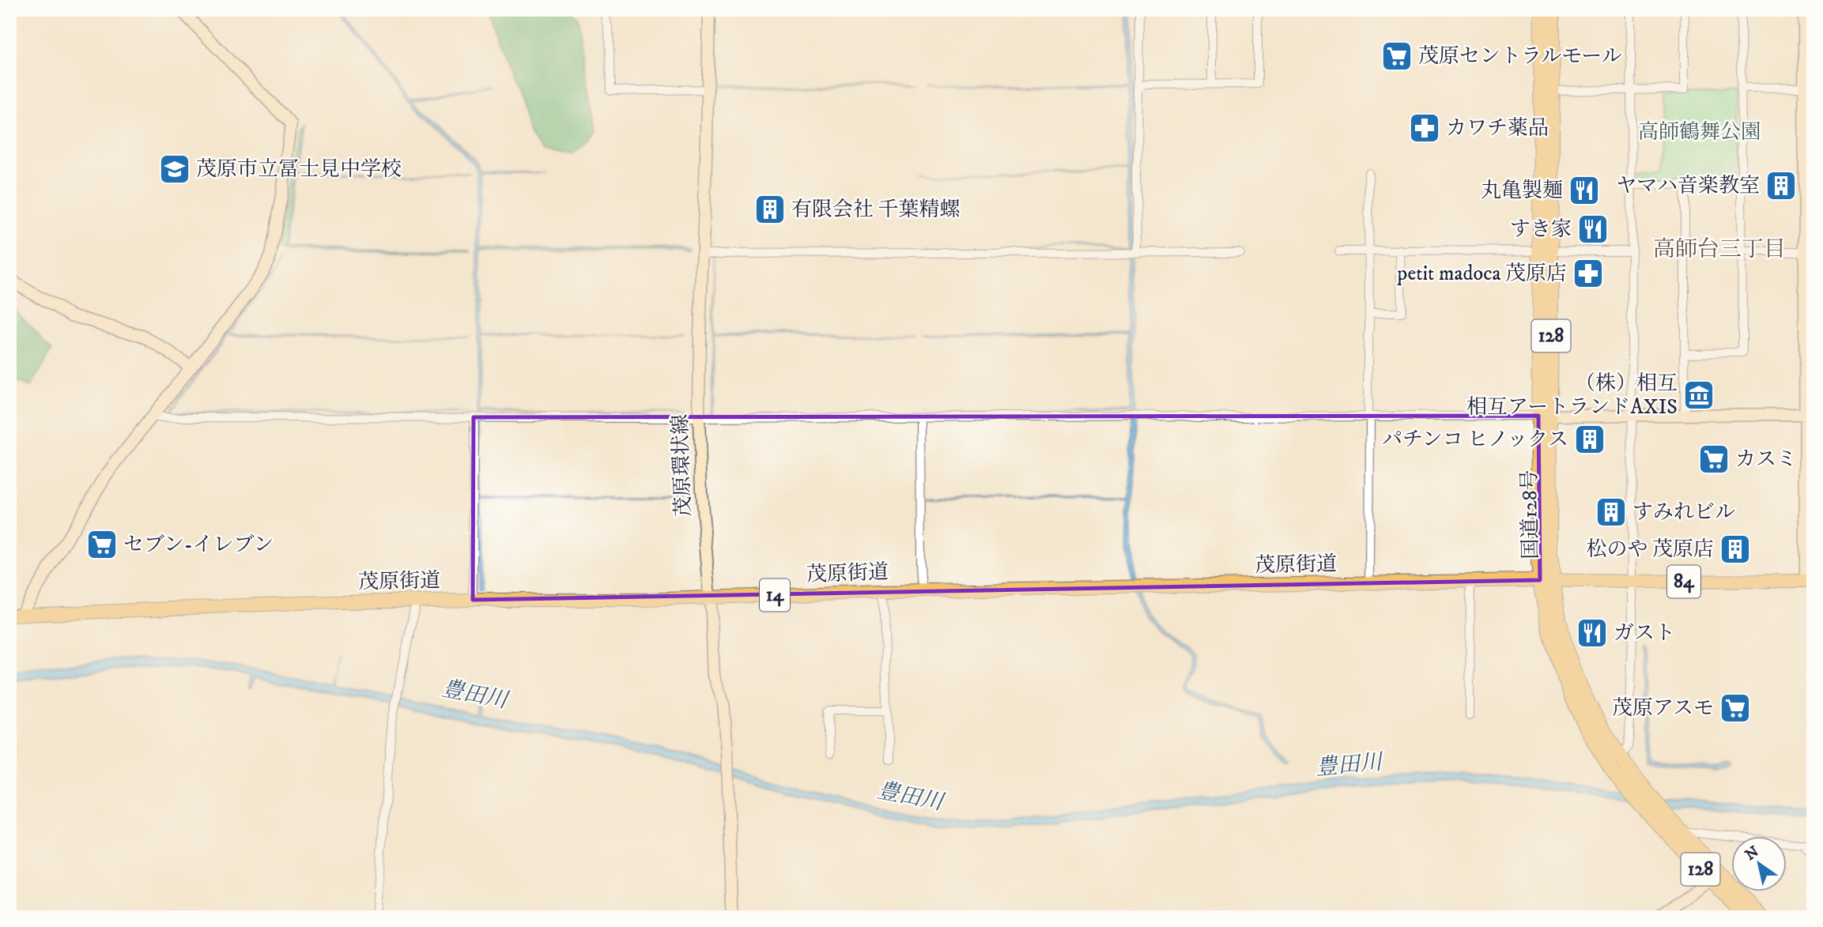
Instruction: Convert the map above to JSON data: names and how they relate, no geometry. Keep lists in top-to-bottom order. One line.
{"streets":{"highway":["128","国道128号"],"main road":["茂原街道","84","14"],"street":["茂原環状線"]},"crossings":[["茂原環状線","茂原街道"],["国道128号","茂原街道"],["国道128号","84"],["茂原街道","84"]],"districts":["高師台三丁目"],"water":["豊田川"],"parks":["高師鶴舞公園"],"places":{"supermarket":["茂原セントラルモール","カスミ","セブン-イレブン","茂原アスモ"],"pharmacy":["カワチ薬品","petit madoca 茂原店"],"school or university":["茂原市立冨士見中学校"],"building":["ヤマハ音楽教室","有限会社 千葉精螺","パチンコ ヒノックス","すみれビル","松のや 茂原店"],"restaurant":["丸亀製麺","すき家","ガスト"],"museum":["（株）相互 相互アートランドAXIS"]},"north":"top left"}
